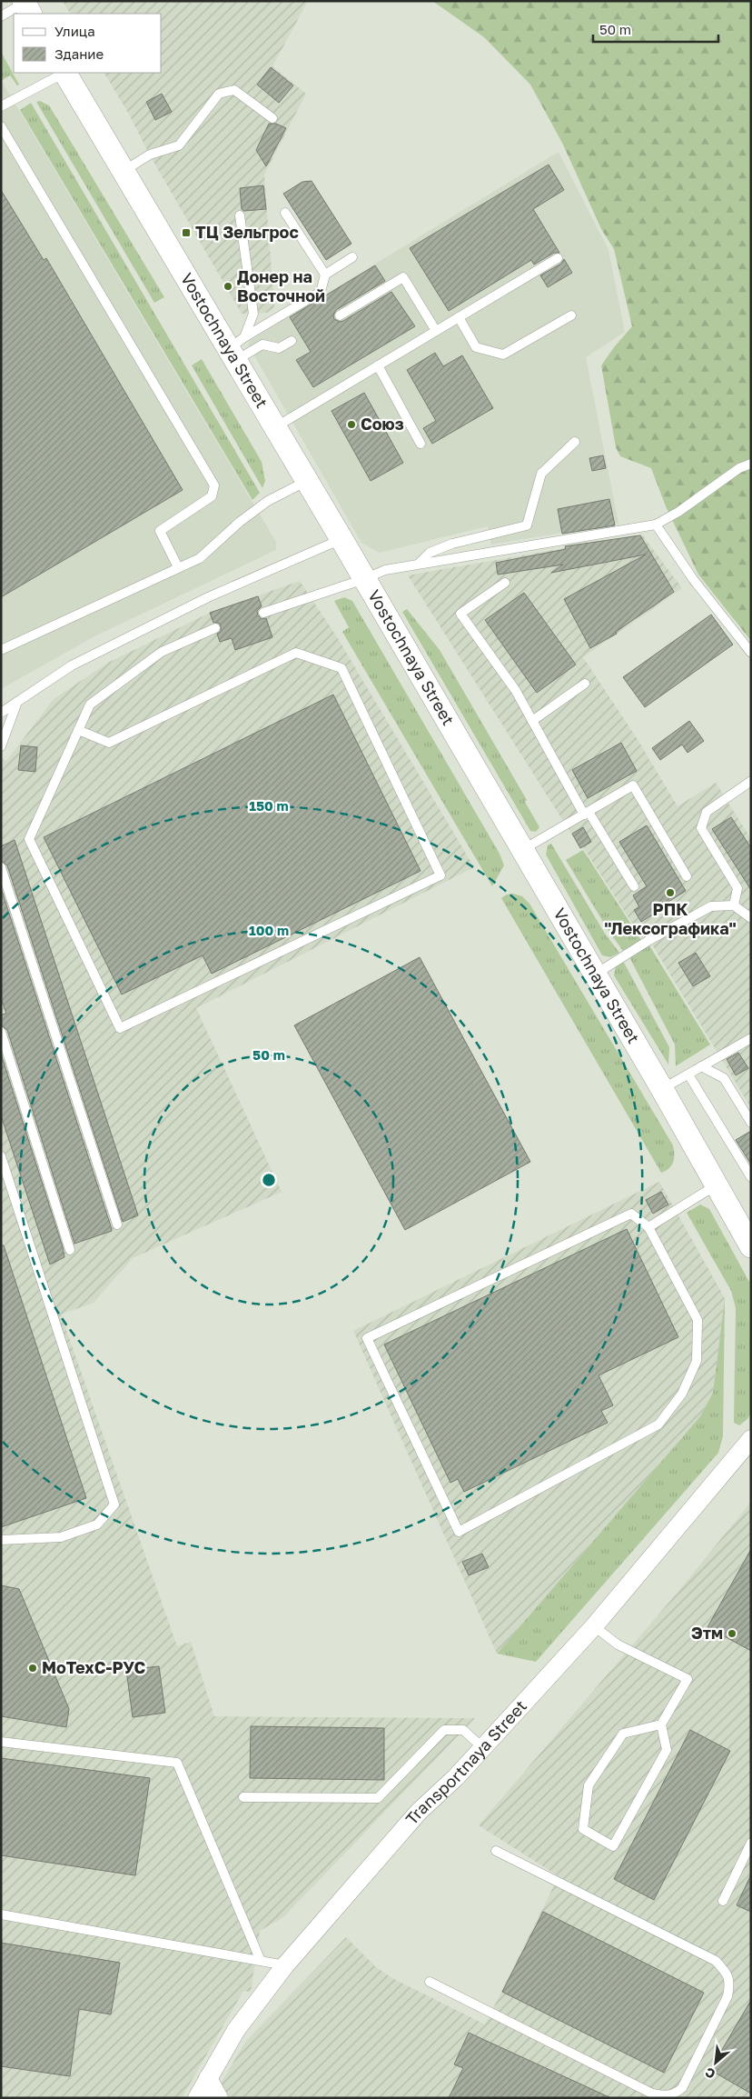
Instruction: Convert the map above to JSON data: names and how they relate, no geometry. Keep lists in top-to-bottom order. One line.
{"streets":{"street":["Vostochnaya Street","Transportnaya Street"]},"places":{"transit":["ТЦ Зельгрос"],"other":["Донер на Восточной","Союз","РПК \"Лексографика\"","Этм","МоТехС-РУС"]},"legend":["Улица","Здание"],"scale_bar":"50 m","north":"bottom left","rings":["150 m","100 m","50 m"]}
